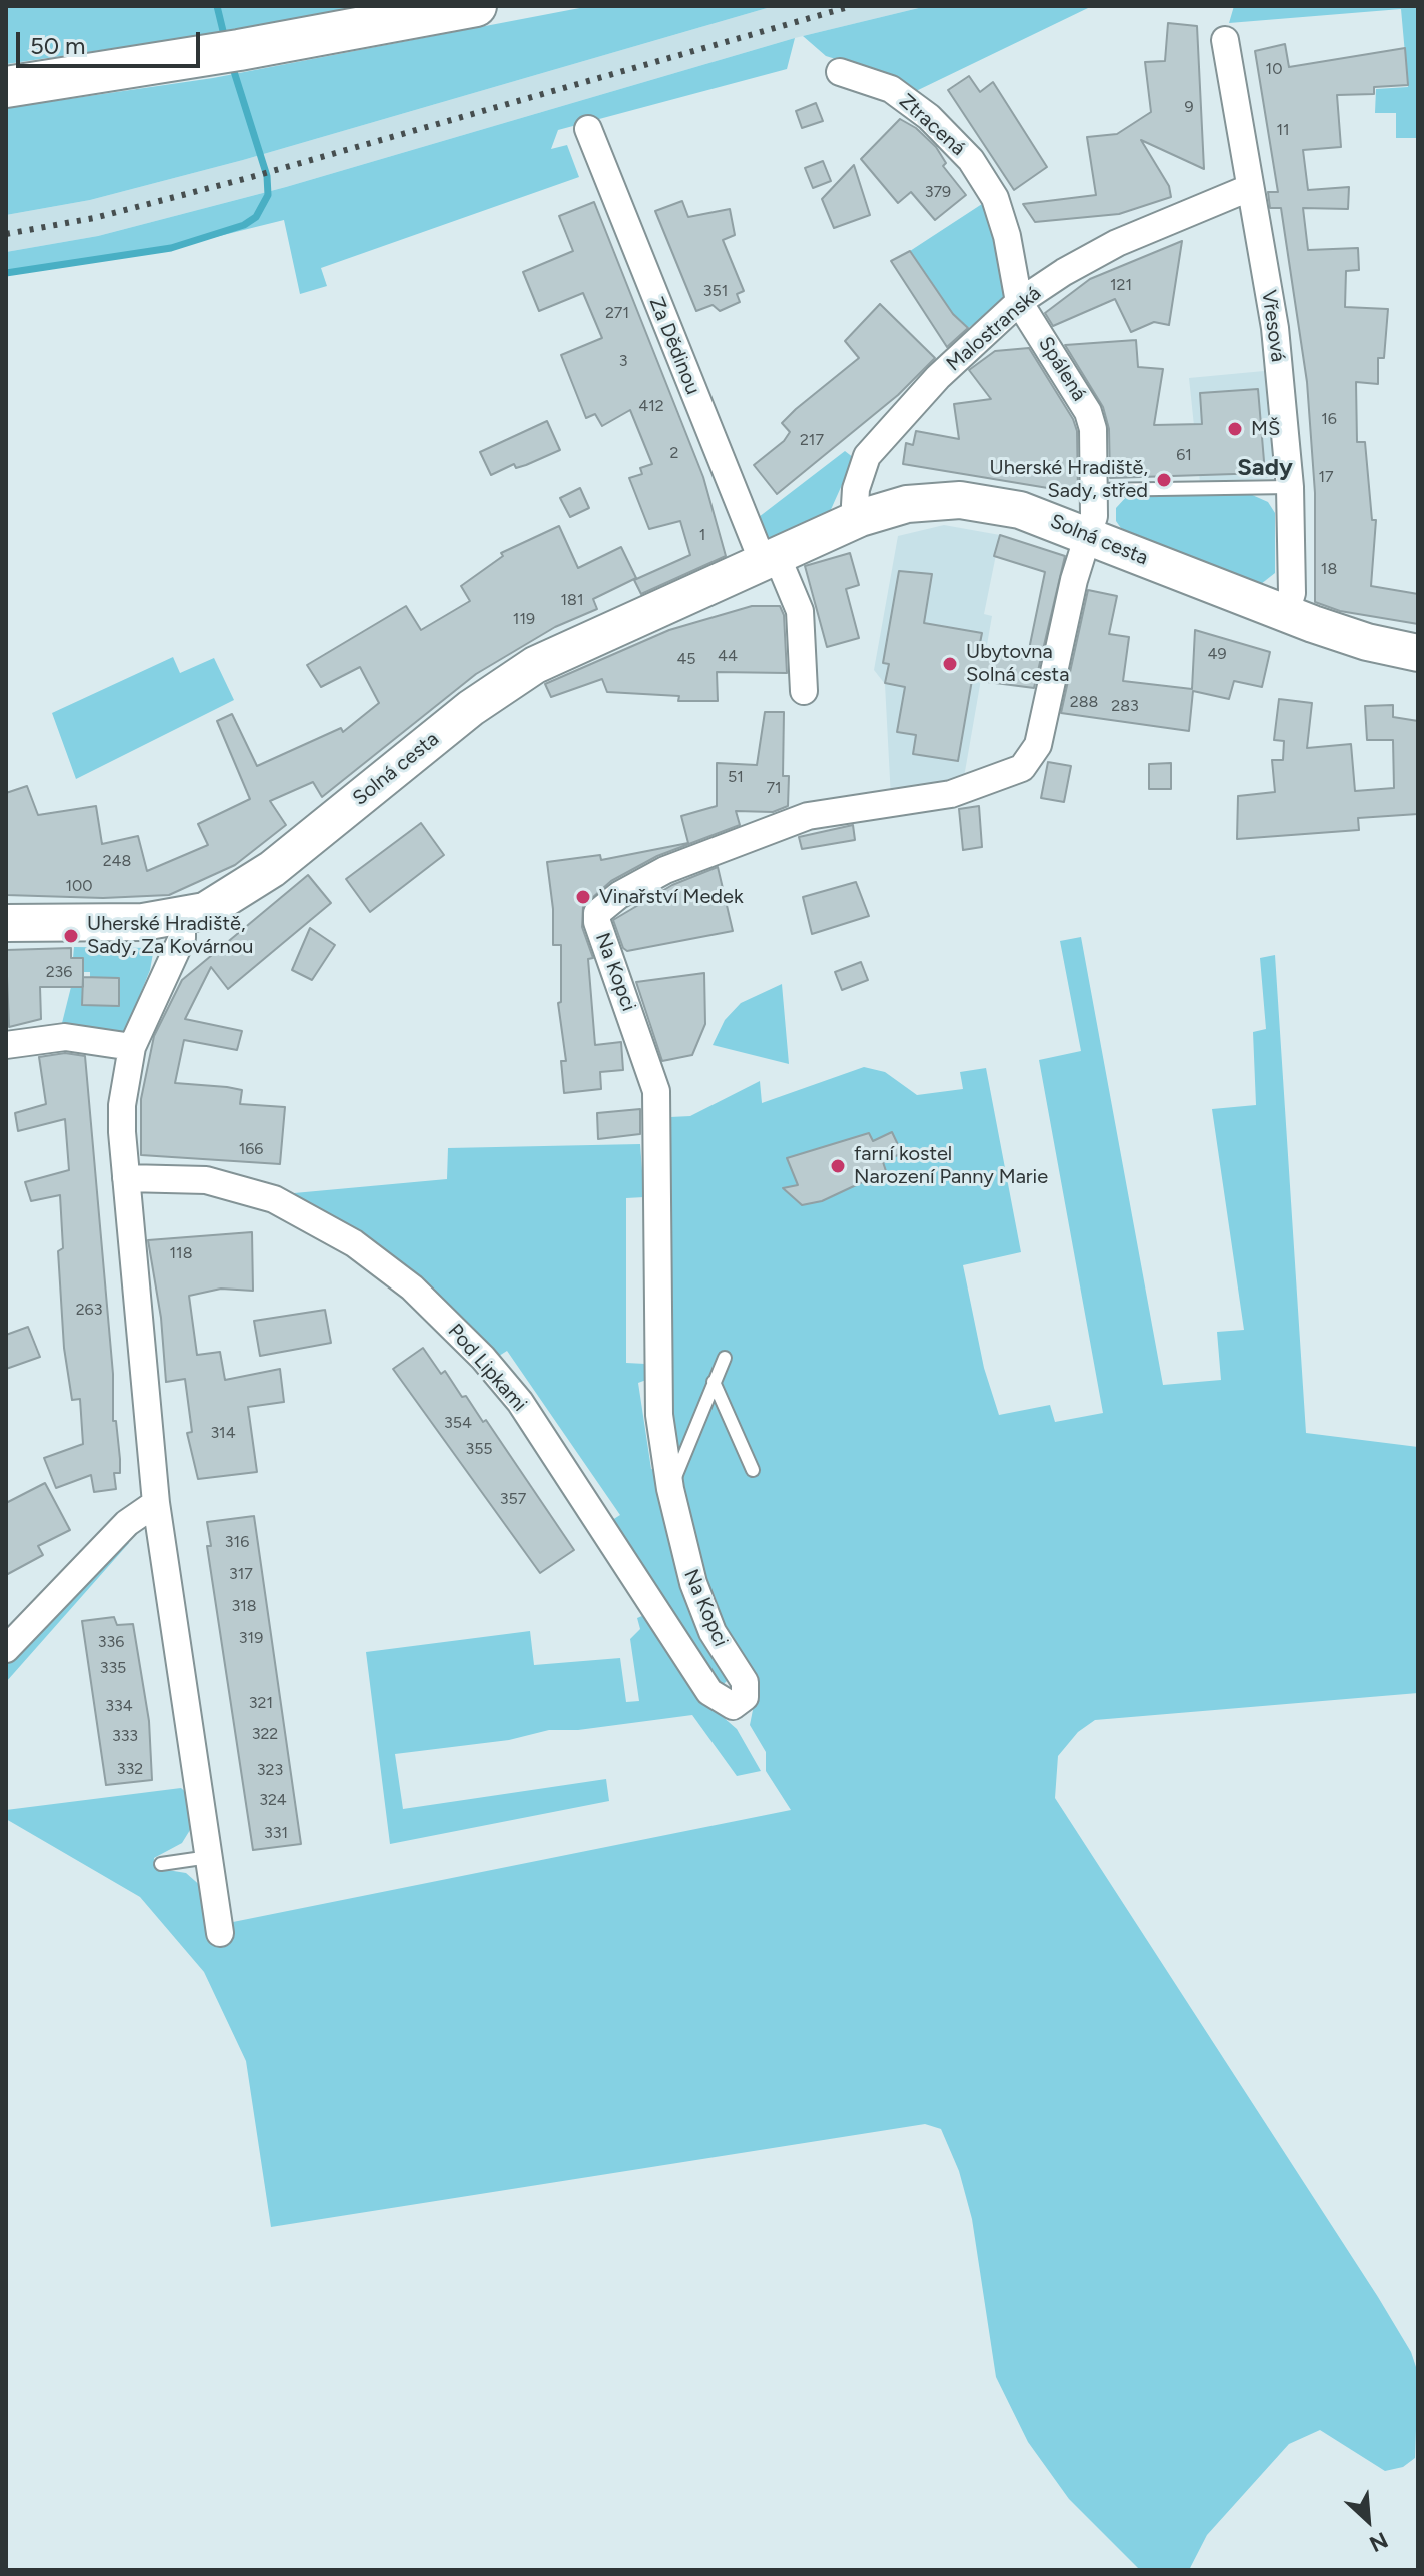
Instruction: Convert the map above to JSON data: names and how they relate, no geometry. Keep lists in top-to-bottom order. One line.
{"streets":{"street":["Ztracená","Vřesová","Malostranská","Za Dědinou","Spálená","Solná cesta","Na Kopci","Pod Lipkami"]},"crossings":[["Ztracená","Malostranská"],["Ztracená","Spálená"],["Vřesová","Malostranská"],["Vřesová","Solná cesta"],["Malostranská","Spálená"],["Malostranská","Solná cesta"],["Za Dědinou","Solná cesta"],["Spálená","Solná cesta"],["Spálená","Na Kopci"],["Solná cesta","Na Kopci"],["Na Kopci","Pod Lipkami"]],"districts":["Sady"],"places":["MŠ","Uherské Hradiště, Sady, střed","Ubytovna Solná cesta","Vinařství Medek","Uherské Hradiště, Sady, Za Kovárnou","farní kostel Narození Panny Marie"],"house_numbers":["10","9","11","379","121","351","271","3","412","16","217","2","61","17","1","18","181","119","49","44","45","288","283","51","71","248","100","236","166","118","263","354","314","355","357","316","317","318","319","336","335","321","334","322","333","332","323","324","331"],"scale_bar":"50 m","north":"bottom right"}
